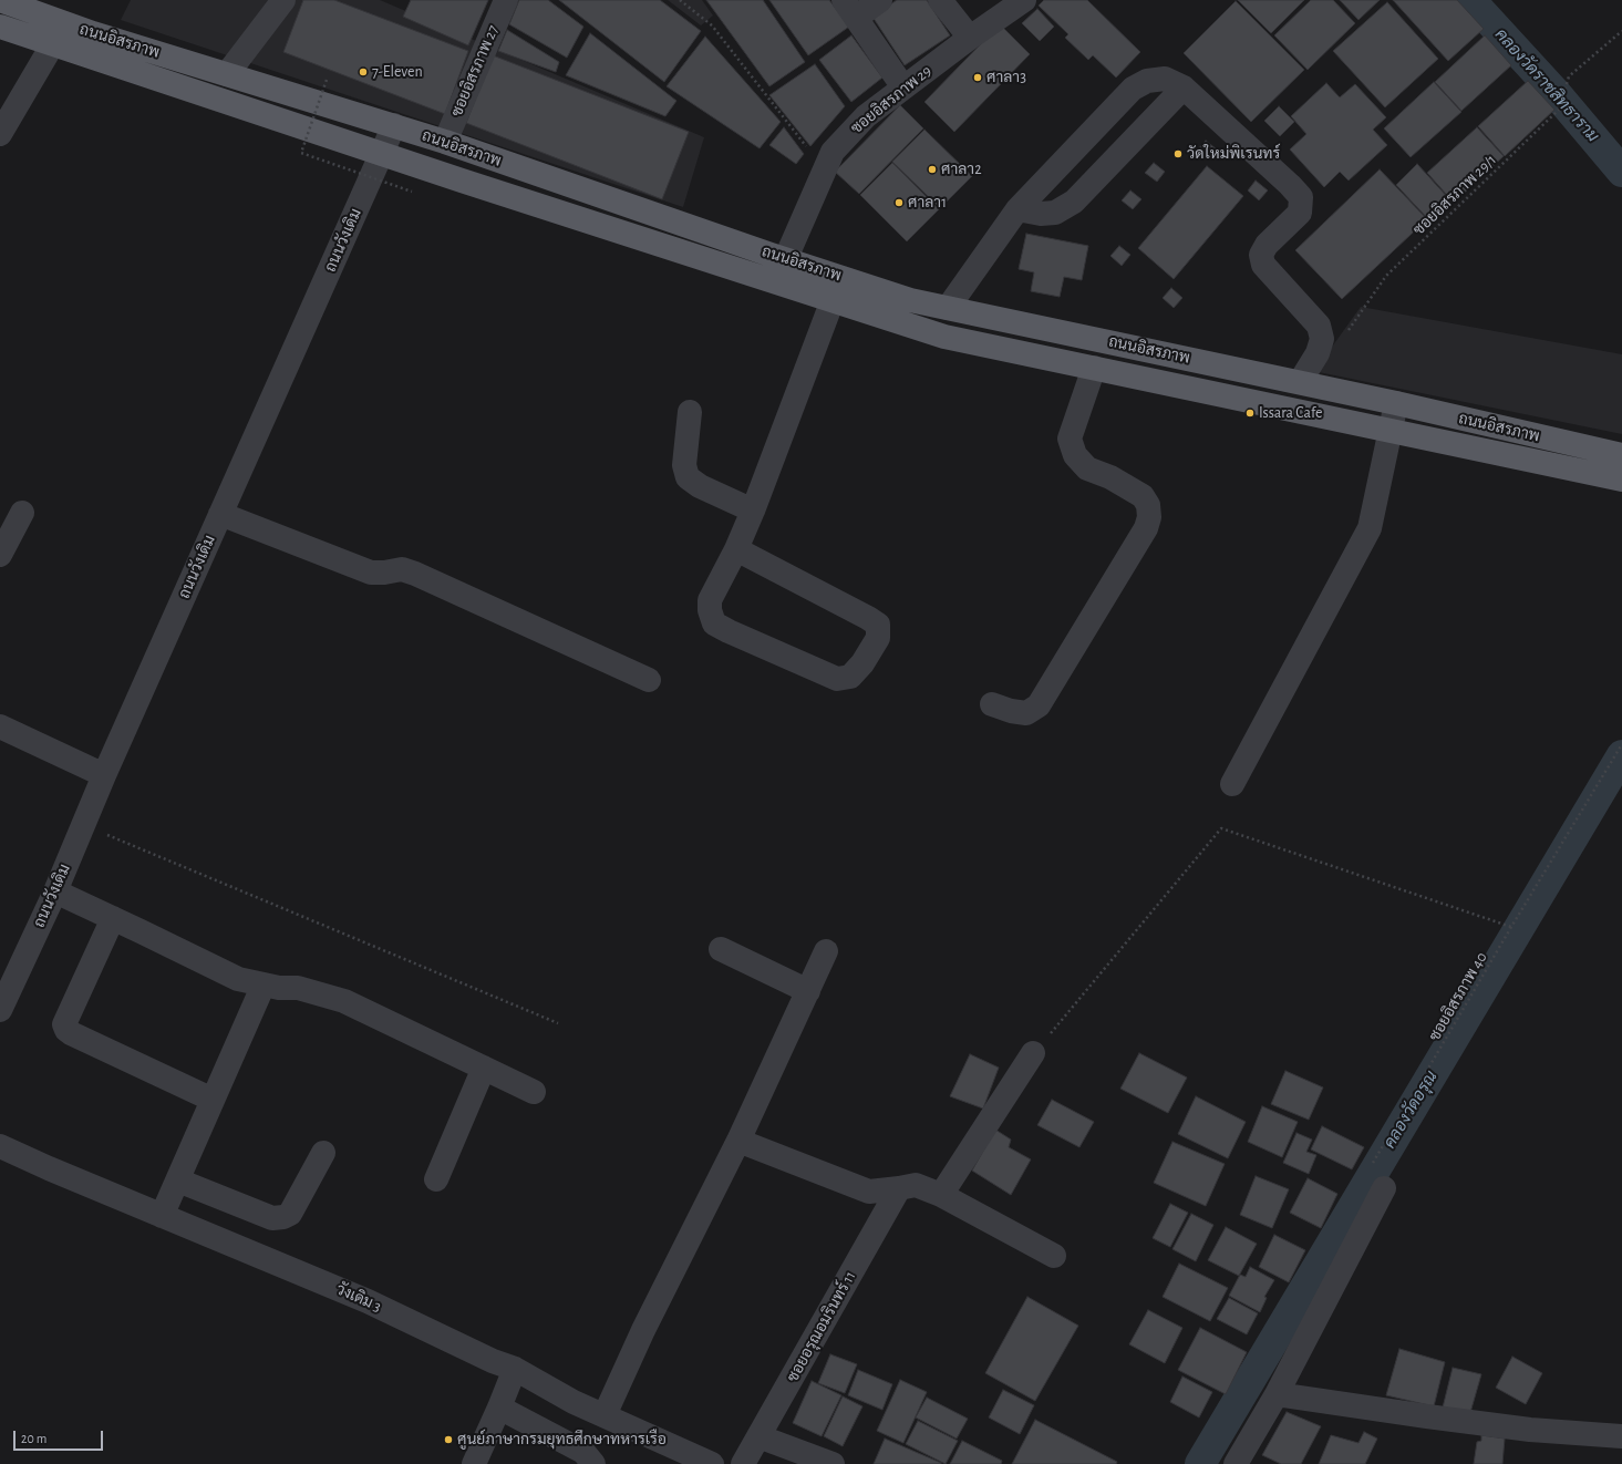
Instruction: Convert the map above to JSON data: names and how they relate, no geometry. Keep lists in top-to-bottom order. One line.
{"streets":{"main road":["ถนนอิสรภาพ"],"street":["ซอยอิสรภาพ 27","ซอยอิสรภาพ 29","ถนนวังเดิม","วังเดิม 3","ซอยอรุณอมรินทร์ 11"],"path":["ซอยอิสรภาพ 29/1","ซอยอิสรภาพ 40"]},"crossings":[["ถนนอิสรภาพ","ซอยอิสรภาพ 27"],["ถนนอิสรภาพ","ซอยอิสรภาพ 29"],["ถนนอิสรภาพ","ถนนวังเดิม"]],"water":["คลองวัดราชสิทธาราม","คลองวัดอรุณ"],"places":["7-Eleven","ศาลา3","วัดใหม่พิเรนทร์","ศาลา2","ศาลา1","Issara Cafe","ศูนย์ภาษากรมยุทธศึกษาทหารเรือ"],"scale_bar":"20 m"}
